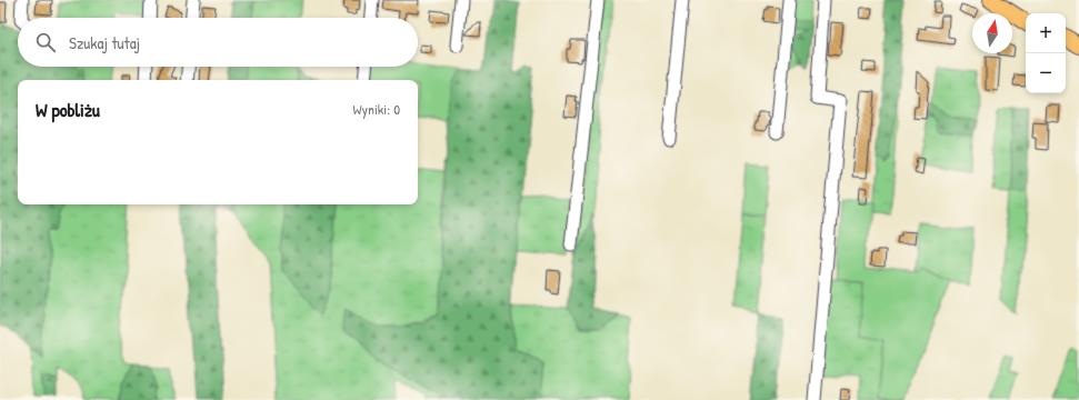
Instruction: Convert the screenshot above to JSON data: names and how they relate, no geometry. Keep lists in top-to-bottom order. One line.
{"north":"top","page":{"map_buttons":["+","−"],"search":"Szukaj tutaj","heading":["W pobliżu","Wyniki: 0"]}}
